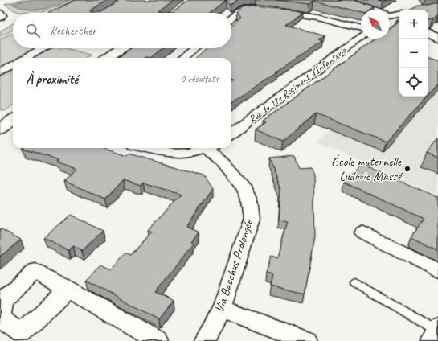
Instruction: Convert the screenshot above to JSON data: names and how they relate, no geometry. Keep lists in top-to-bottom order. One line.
{"streets":{"street":["Rue du 17e Régiment d'Infanterie","Via Bacchus Prolongée"]},"places":["École maternelle Ludovic Massé"],"north":"top left","page":{"map_buttons":["+","−"],"search":"Rechercher","heading":["À proximité","0 résultats"]}}
